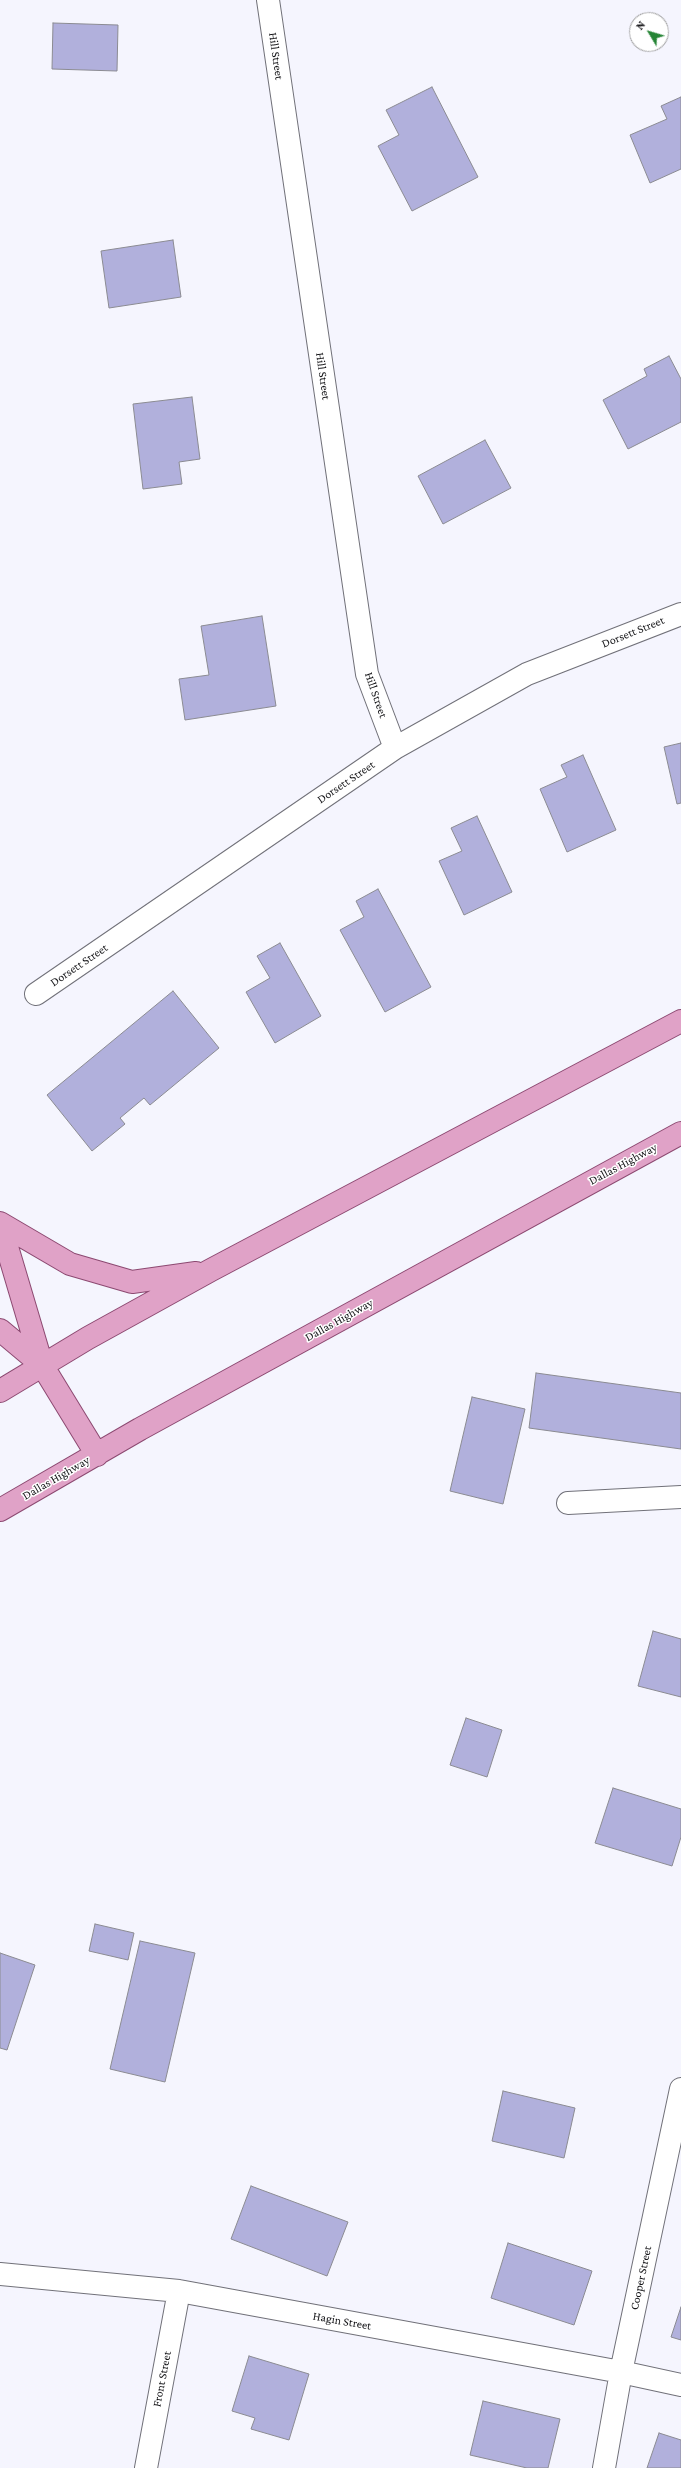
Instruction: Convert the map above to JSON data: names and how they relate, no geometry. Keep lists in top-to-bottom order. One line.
{"streets":{"main road":["Dallas Highway"],"street":["Hill Street","Dorsett Street","Cooper Street","Hagin Street","Front Street"]},"crossings":[["Hill Street","Dorsett Street"],["Cooper Street","Hagin Street"],["Hagin Street","Front Street"]],"north":"top left"}
